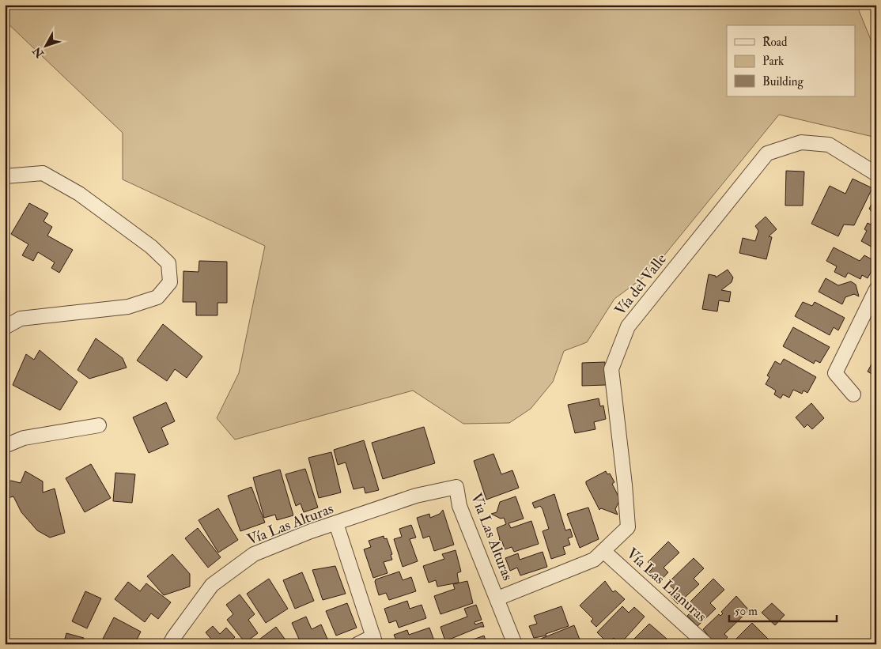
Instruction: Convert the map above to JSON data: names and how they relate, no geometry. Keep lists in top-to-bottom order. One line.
{"streets":{"street":["Vía del Valle","Vía Las Alturas","Via Las Alturas","Vía Las Llanuras"]},"crossings":[["Vía del Valle","Via Las Alturas"],["Vía del Valle","Vía Las Llanuras"],["Vía Las Alturas","Via Las Alturas"]],"legend":["Road","Park","Building"],"scale_bar":"50 m","north":"bottom left"}
